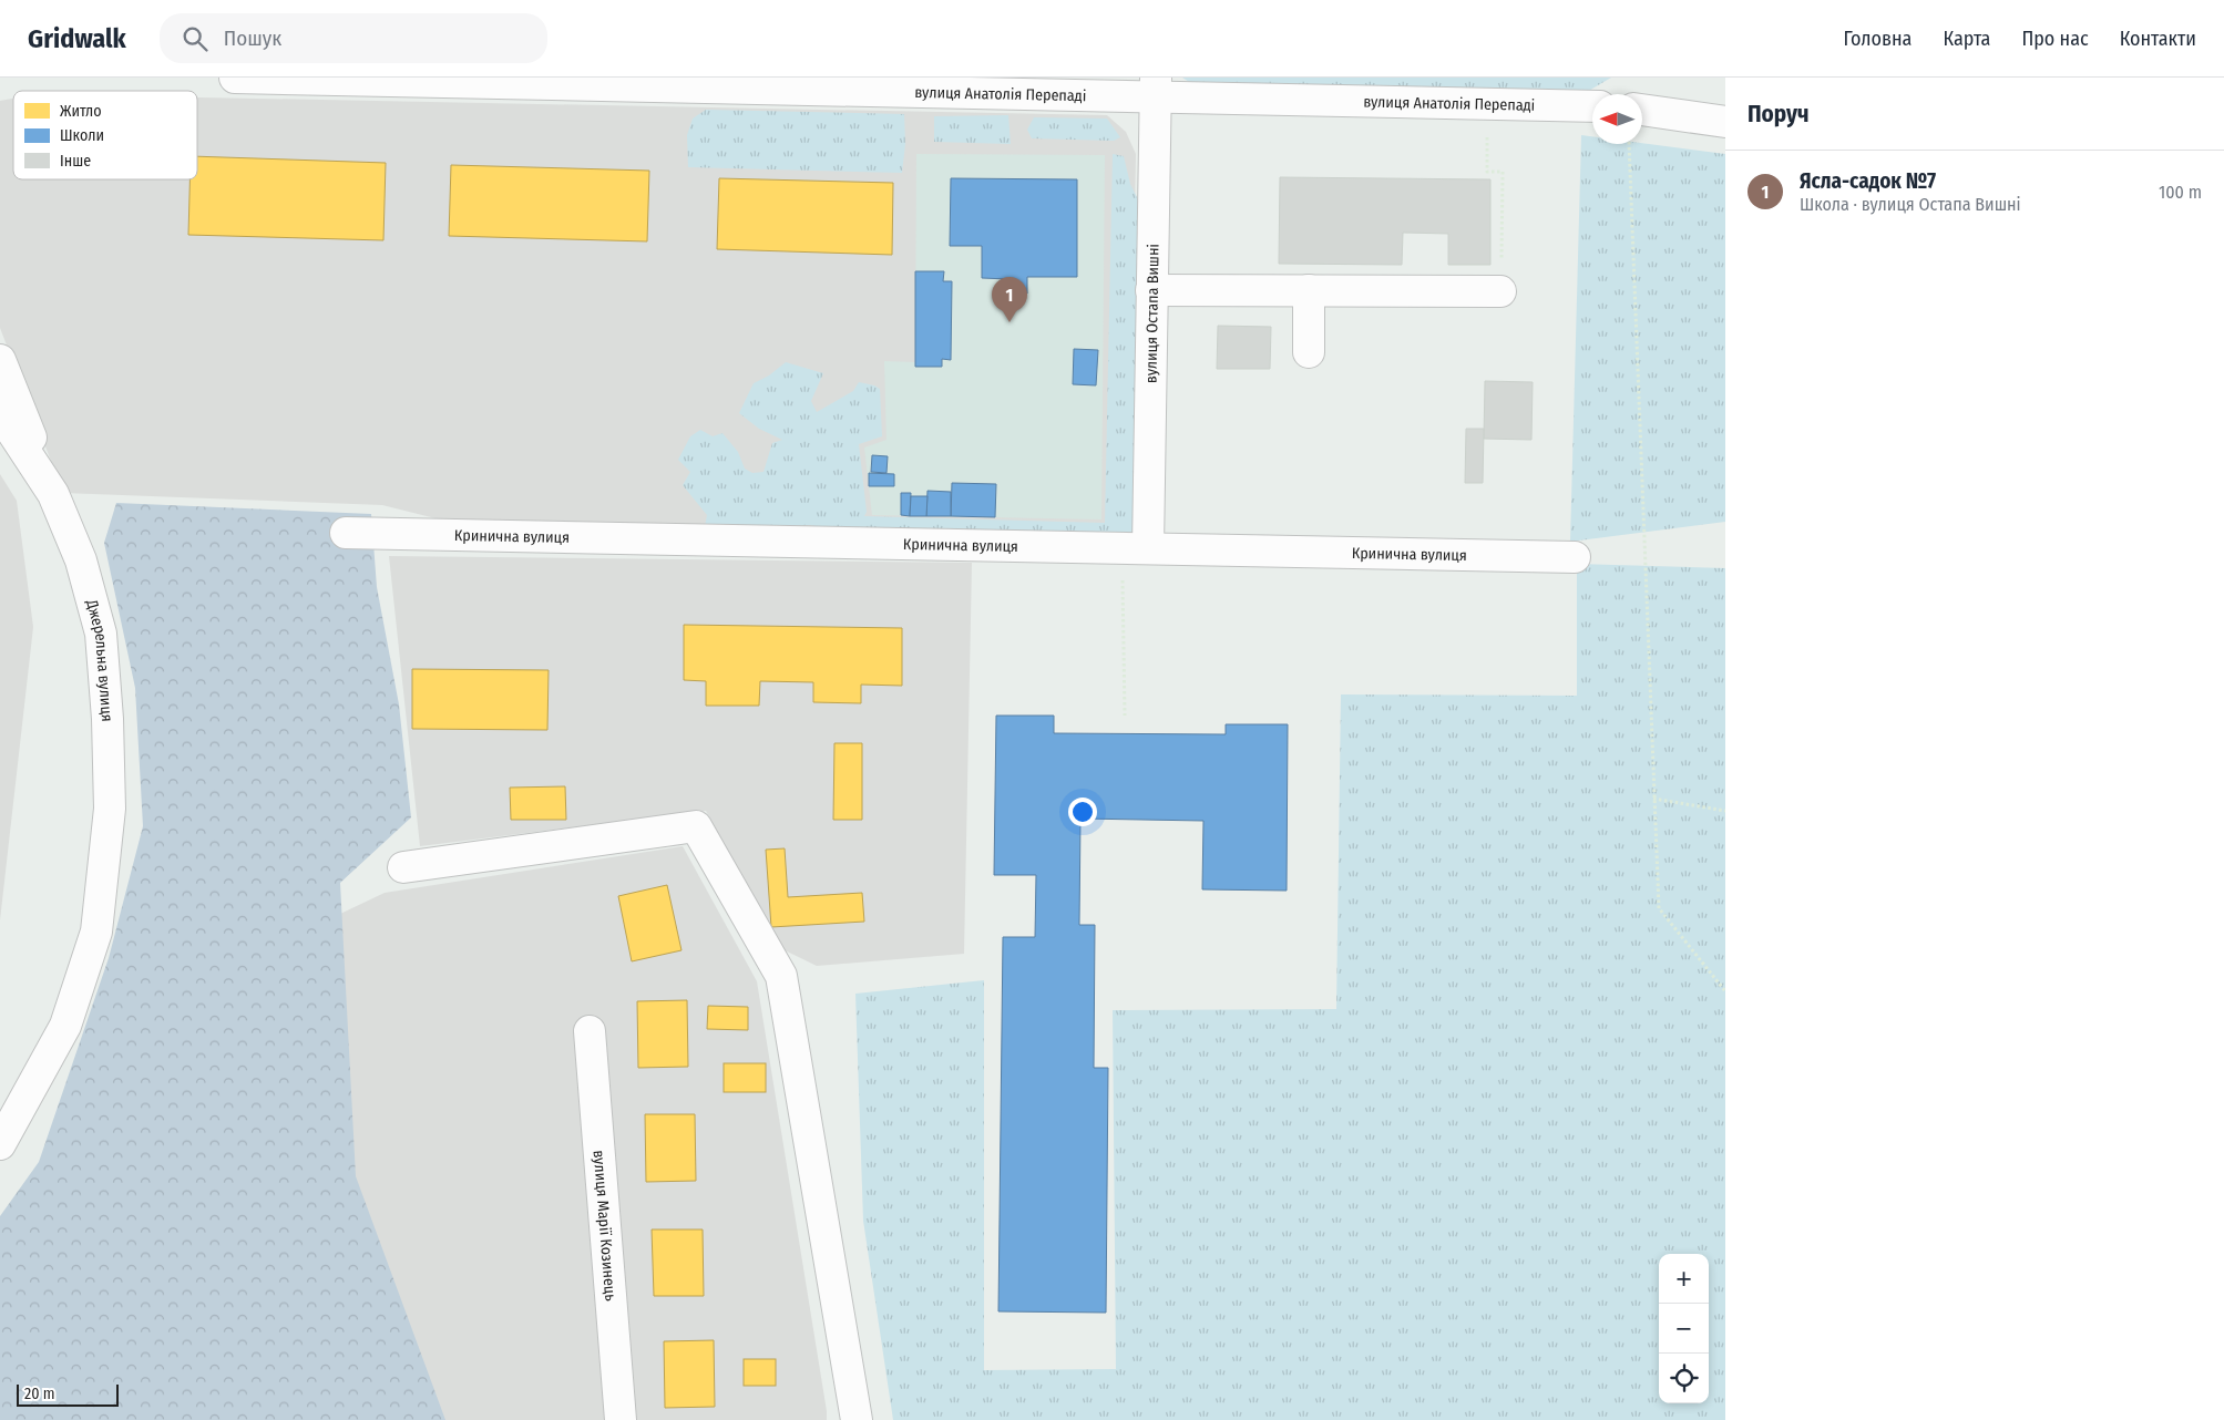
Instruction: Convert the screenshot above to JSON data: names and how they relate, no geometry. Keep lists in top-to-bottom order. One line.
{"streets":{"street":["вулиця Анатолія Перепаді","вулиця Остапа Вишні","Кринична вулиця","Джерельна вулиця","вулиця Марії Козинець"]},"crossings":[["вулиця Анатолія Перепаді","вулиця Остапа Вишні"],["вулиця Остапа Вишні","Кринична вулиця"]],"legend":["Житло","Школи","Інше"],"scale_bar":"20 m","north":"left","page":{"header":"Gridwalk","search":"Пошук","nav":["Головна","Карта","Про нас","Контакти"],"heading":"Поруч","list":[{"mark":"1","name":"Ясла-садок №7","note":"Школа · вулиця Остапа Вишні","value":"100 m"}],"pins":"1","map_buttons":["+","−"],"scale":"20 m"}}
